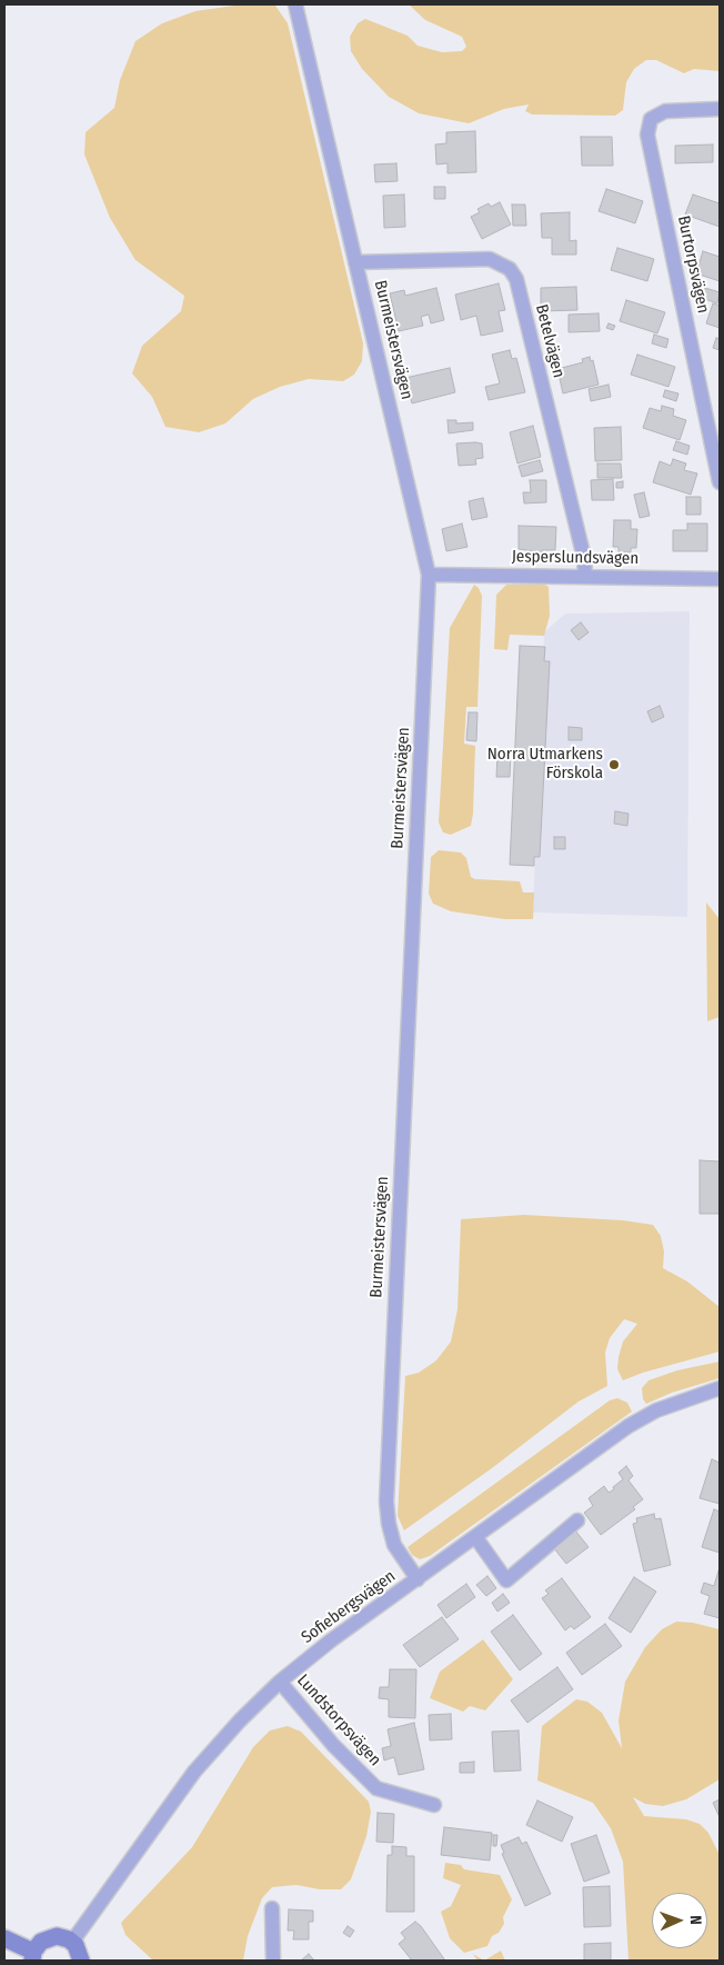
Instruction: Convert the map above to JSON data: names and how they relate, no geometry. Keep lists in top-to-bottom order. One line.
{"streets":{"street":["Burtorpsvägen","Burmeistersvägen","Betelvägen","Jesperslundsvägen","Sofiebergsvägen","Lundstorpsvägen"]},"crossings":[["Burmeistersvägen","Betelvägen"],["Burmeistersvägen","Jesperslundsvägen"],["Burmeistersvägen","Sofiebergsvägen"],["Betelvägen","Jesperslundsvägen"],["Sofiebergsvägen","Lundstorpsvägen"]],"places":["Norra Utmarkens Förskola"],"north":"right"}
